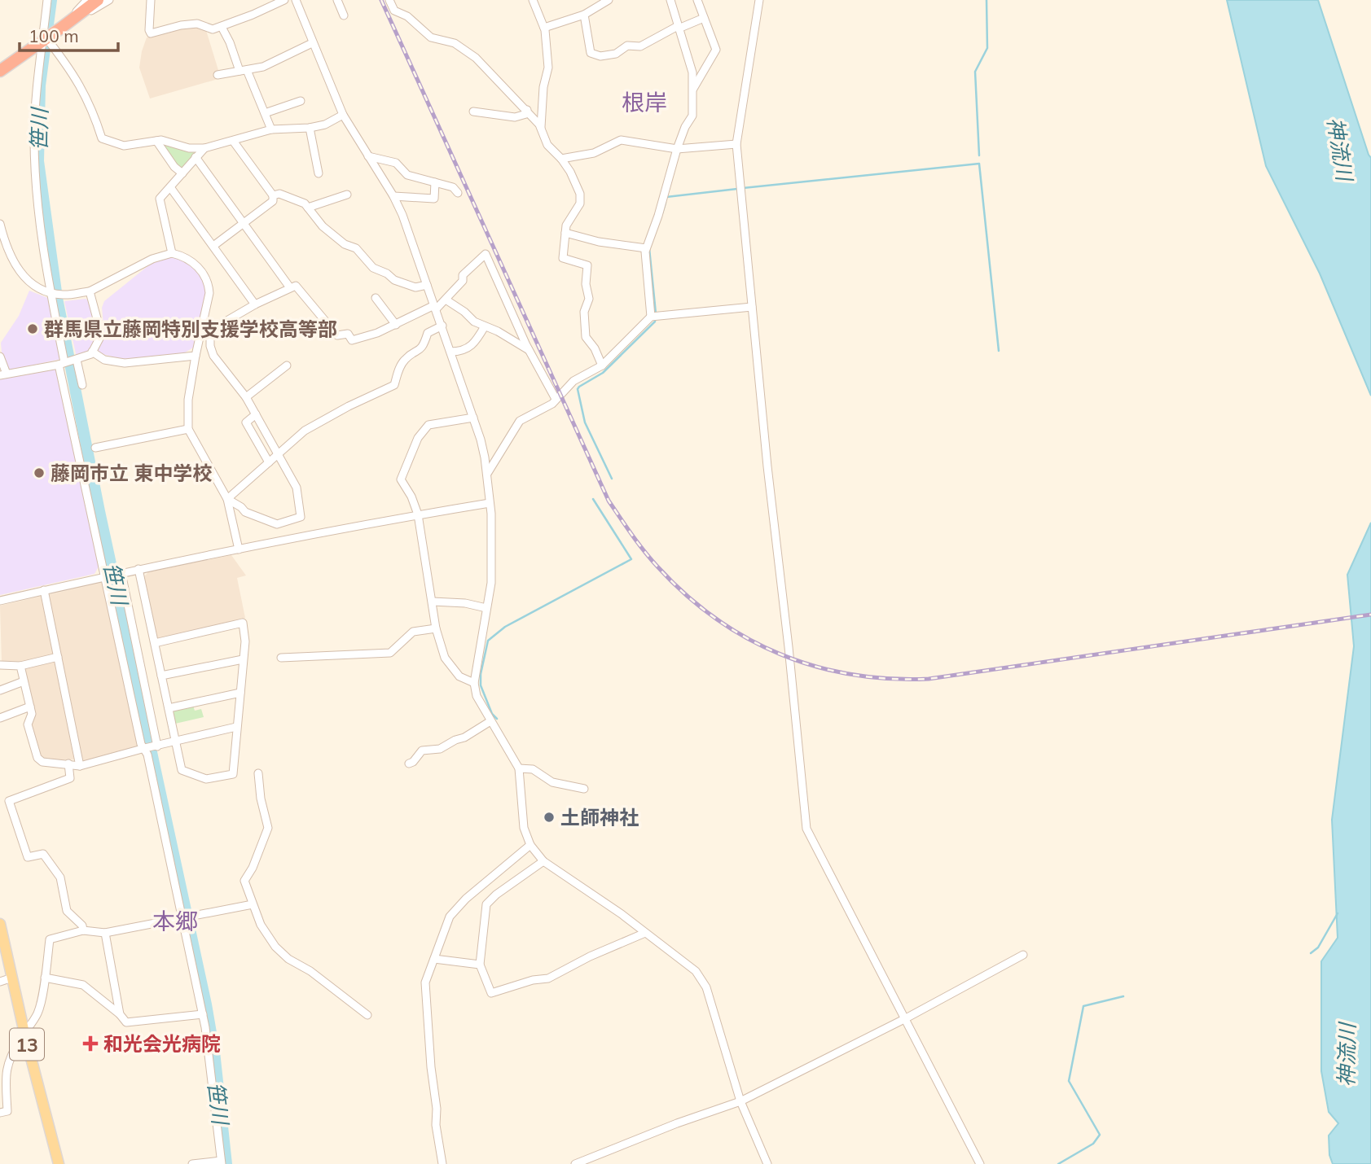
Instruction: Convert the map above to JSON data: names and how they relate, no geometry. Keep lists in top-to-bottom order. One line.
{"streets":{"main road":["13"]},"districts":["根岸","本郷"],"water":["笹川","神流川"],"places":{"other":["群馬県立藤岡特別支援学校高等部","藤岡市立 東中学校","土師神社"],"health":["和光会光病院"]},"scale_bar":"100 m"}
